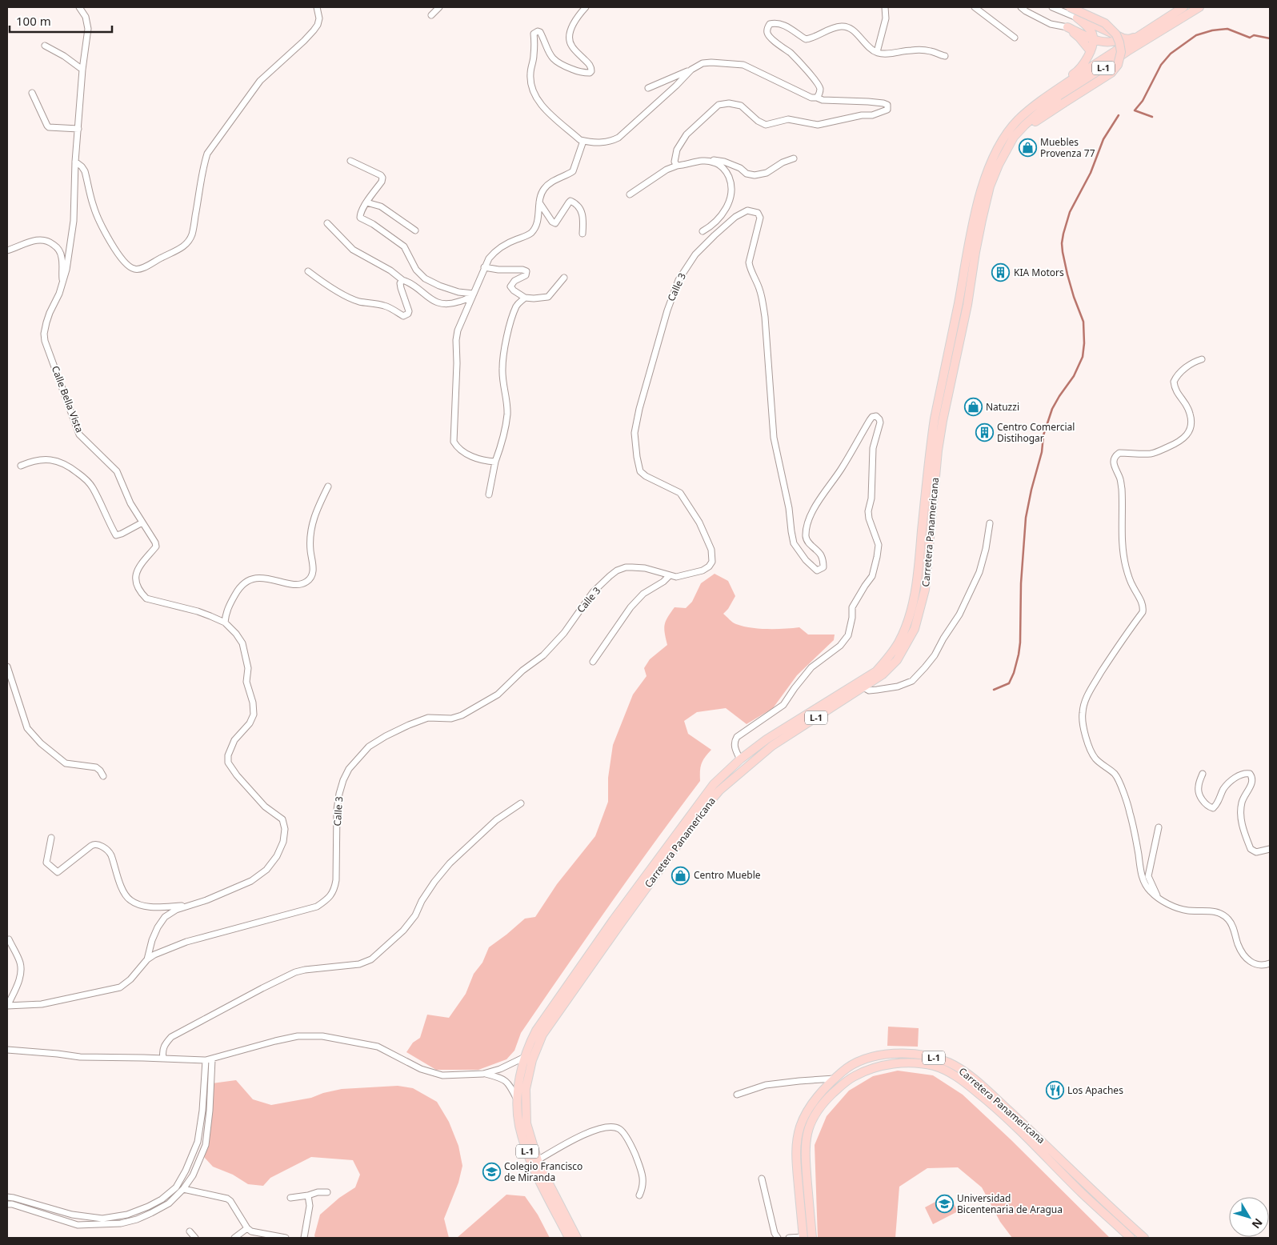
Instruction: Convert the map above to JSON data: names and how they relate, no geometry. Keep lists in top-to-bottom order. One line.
{"streets":{"main road":["L-1","Carretera Panamericana"],"street":["Calle 3","Calle Bella Vista"]},"crossings":[["L-1","Carretera Panamericana"],["Calle 3","Calle Bella Vista"],["Calle 3","Carretera Panamericana"]],"places":{"shop":["Muebles Provenza 77","Natuzzi","Centro Mueble"],"building":["KIA Motors","Centro Comercial Distihogar"],"restaurant":["Los Apaches"],"school or university":["Colegio Francisco de Miranda","Universidad Bicentenaria de Aragua"]},"scale_bar":"100 m","north":"bottom right"}
